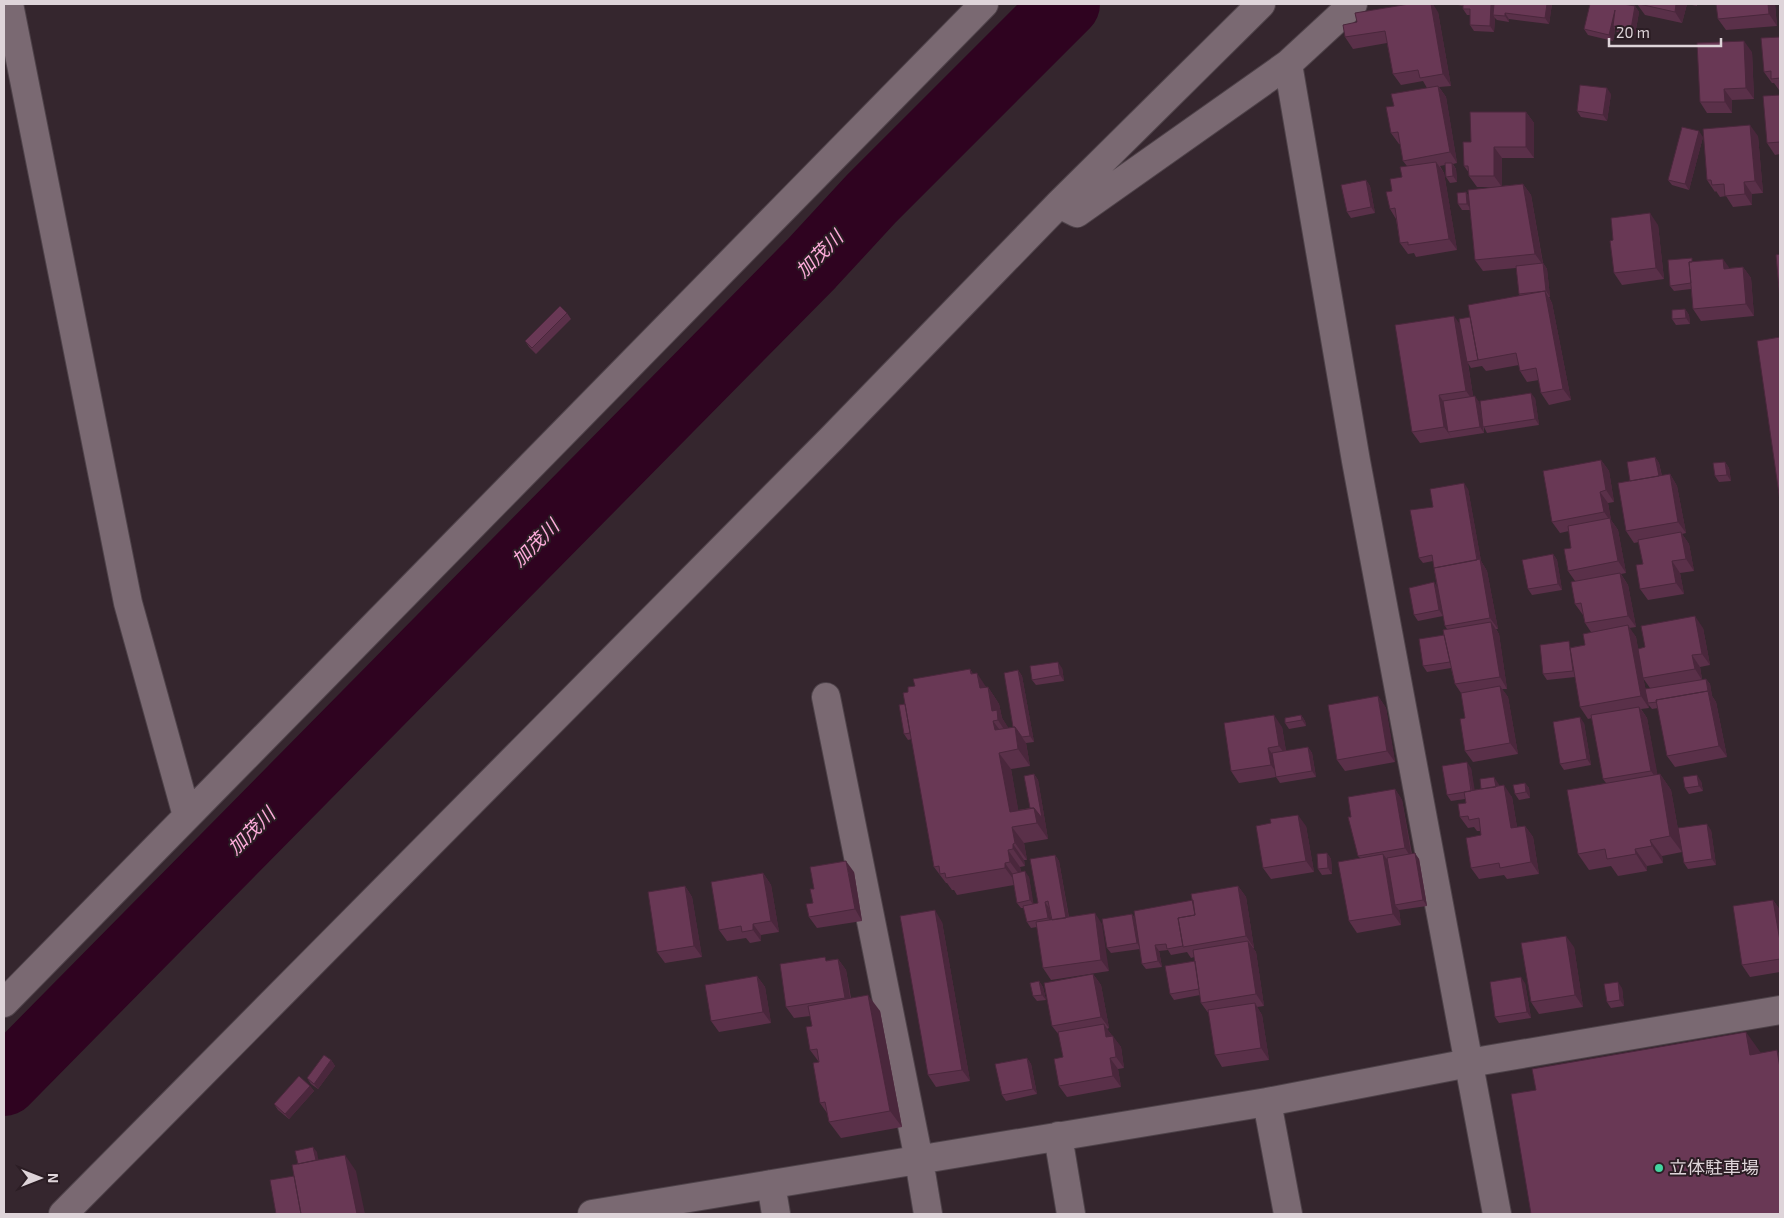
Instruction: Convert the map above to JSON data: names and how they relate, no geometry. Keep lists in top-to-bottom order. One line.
{"water":["加茂川"],"places":["立体駐車場"],"scale_bar":"20 m","north":"right"}
